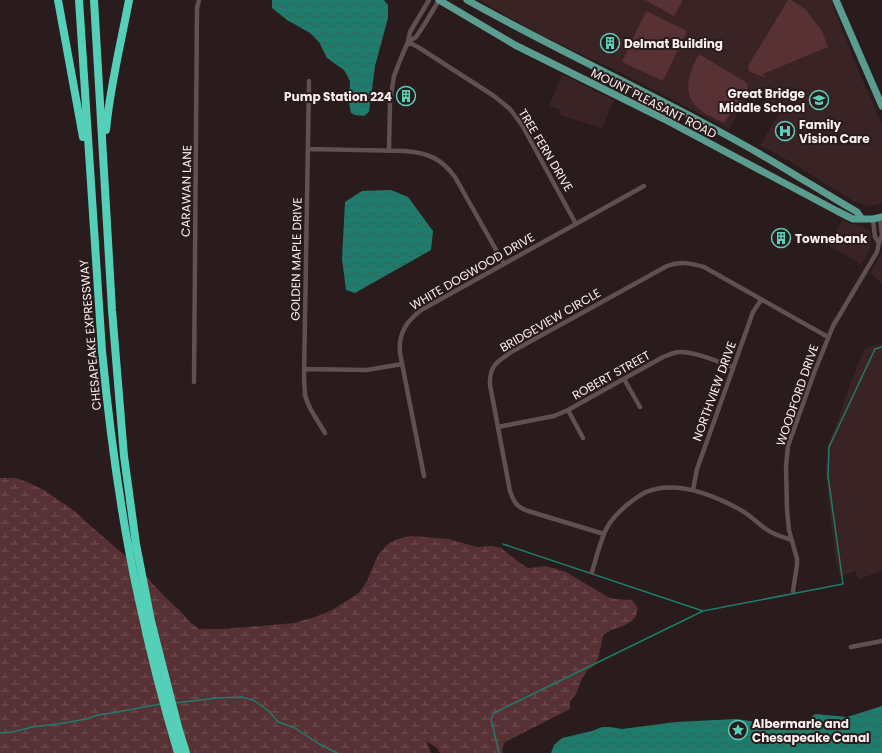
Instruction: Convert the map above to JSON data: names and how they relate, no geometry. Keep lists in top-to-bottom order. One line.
{"streets":{"highway":["CHESAPEAKE EXPRESSWAY"],"main road":["MOUNT PLEASANT ROAD"],"street":["TREE FERN DRIVE","CARAWAN LANE","GOLDEN MAPLE DRIVE","WHITE DOGWOOD DRIVE","BRIDGEVIEW CIRCLE","ROBERT STREET","NORTHVIEW DRIVE","WOODFORD DRIVE"]},"crossings":[["MOUNT PLEASANT ROAD","WOODFORD DRIVE"],["TREE FERN DRIVE","WHITE DOGWOOD DRIVE"],["BRIDGEVIEW CIRCLE","ROBERT STREET"],["BRIDGEVIEW CIRCLE","NORTHVIEW DRIVE"],["BRIDGEVIEW CIRCLE","WOODFORD DRIVE"],["ROBERT STREET","NORTHVIEW DRIVE"]],"places":{"building":["Delmat Building","Pump Station 224","Townebank"],"school or university":["Great Bridge Middle School"],"hospital":["Family Vision Care"],"place":["Albermarle and Chesapeake Canal"]}}
